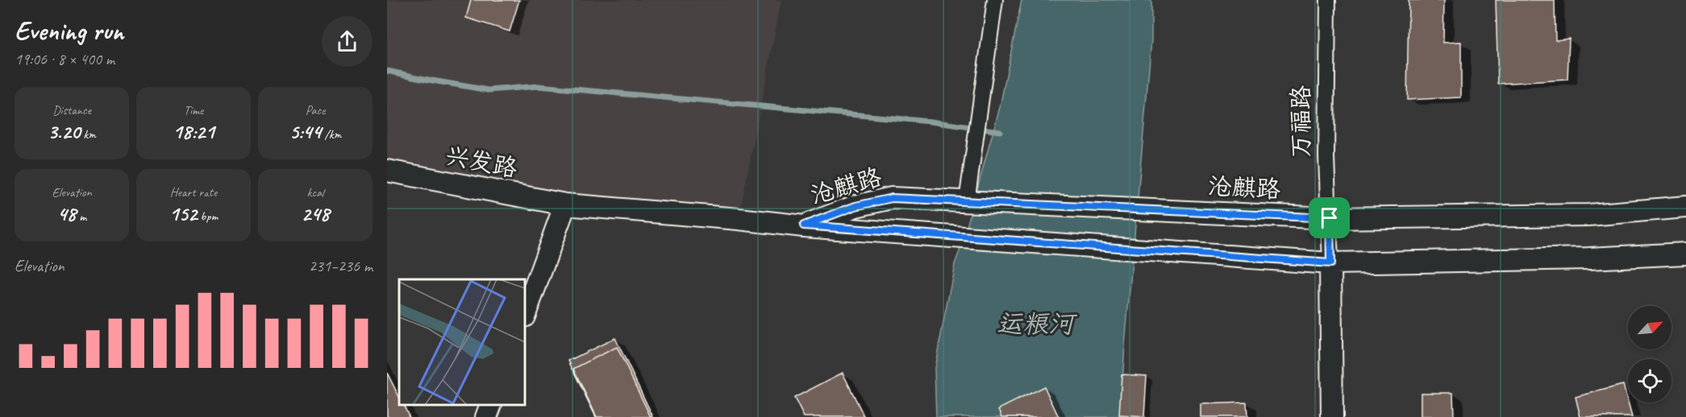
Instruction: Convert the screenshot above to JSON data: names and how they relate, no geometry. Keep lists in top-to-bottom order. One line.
{"streets":{"main road":["万福路","兴发路","沧麒路"]},"crossings":[["万福路","沧麒路"],["兴发路","沧麒路"]],"water":["运粮河"],"north":"top right","page":{"heading":["Evening run","19:06 · 8 × 400 m"],"stats":[["Distance","3.20 km"],["Time","18:21"],["Pace","5:44 /km"],["Elevation","48 m"],["Heart rate","152 bpm"],["kcal","248"]],"chart":["Elevation","231–236 m"]}}
